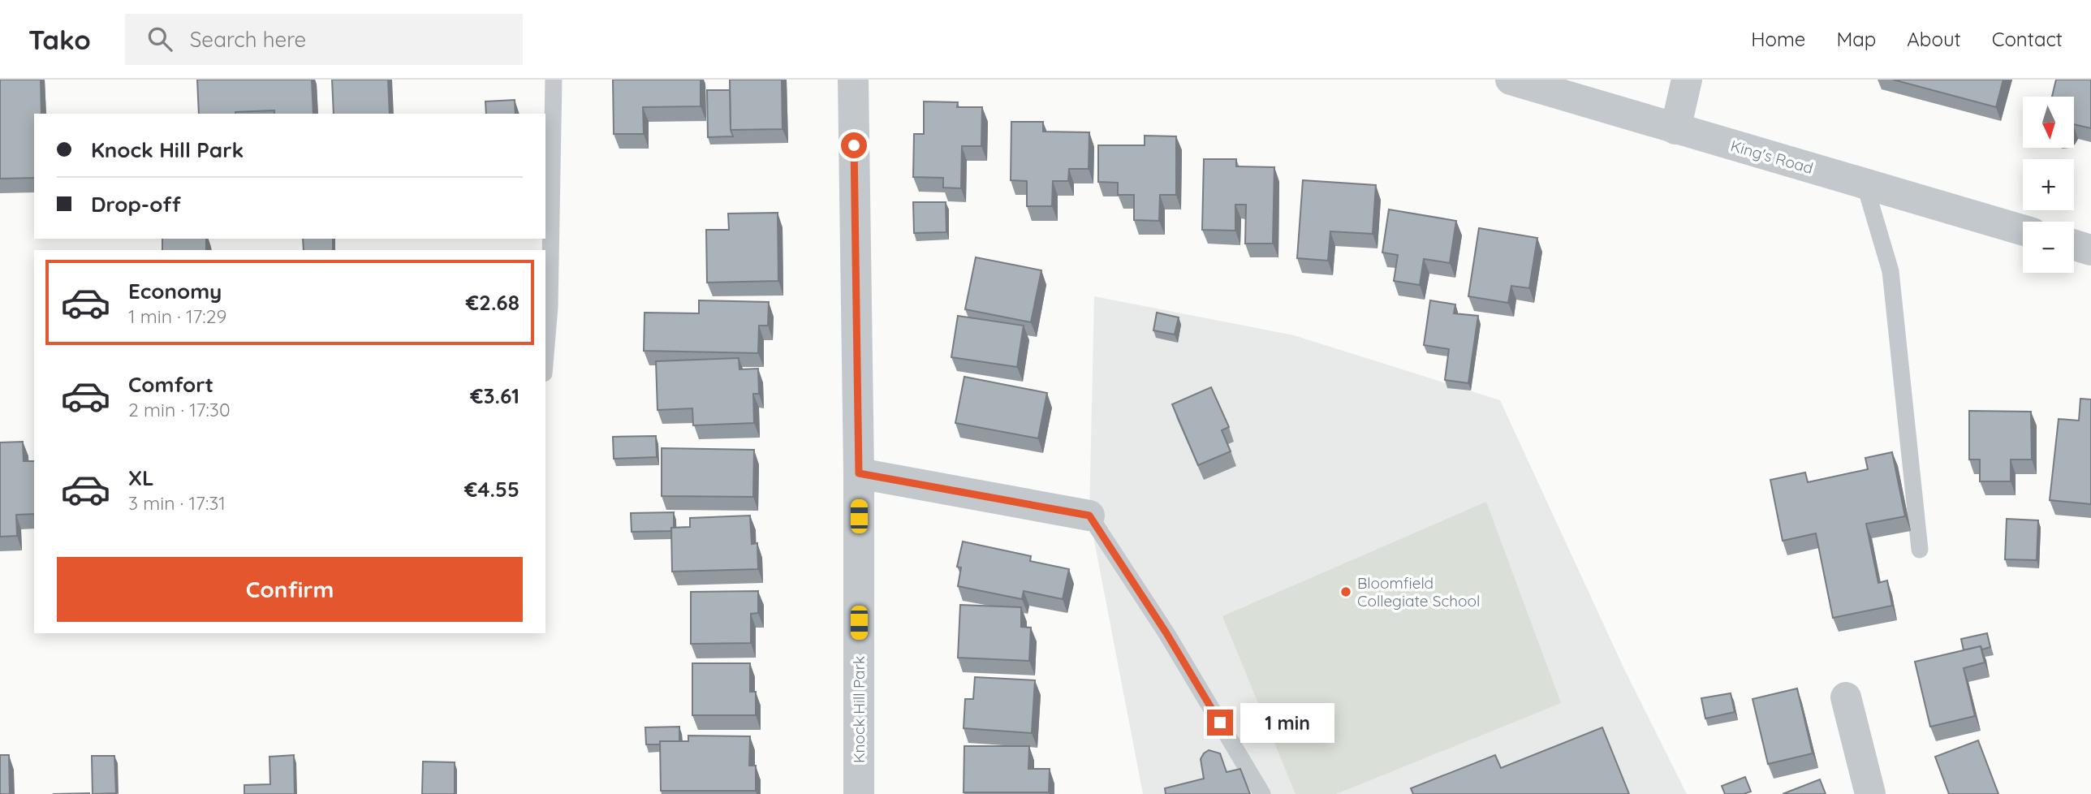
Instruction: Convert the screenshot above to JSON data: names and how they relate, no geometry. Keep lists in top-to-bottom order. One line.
{"streets":{"street":["King's Road","Knock Hill Park"]},"places":["Bloomfield Collegiate School"],"north":"bottom","page":{"header":"Tako","search":"Search here","nav":["Home","Map","About","Contact"],"map_buttons":["+","−"],"banner":["Knock Hill Park","Drop-off"],"list":[{"name":"Economy","note":"1 min · 17:29","value":"€2.68"},{"name":"Comfort","note":"2 min · 17:30","value":"€3.61"},{"name":"XL","note":"3 min · 17:31","value":"€4.55"}],"buttons":"Confirm","bubble":"1 min"}}
